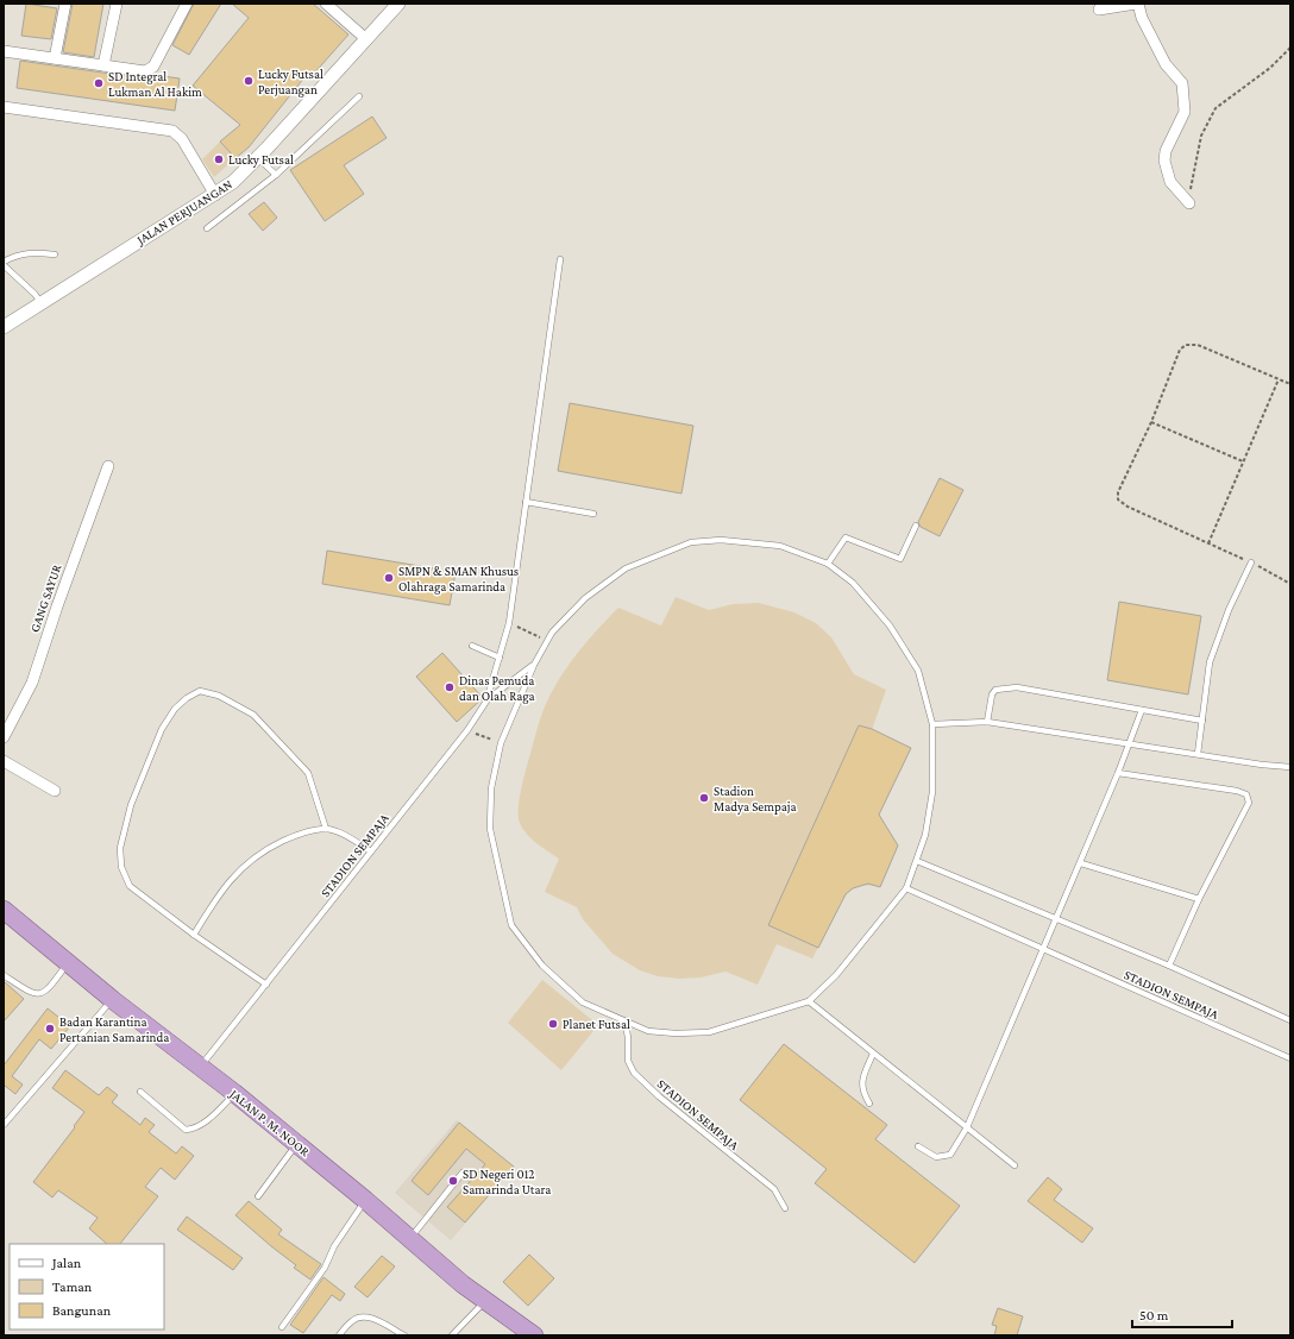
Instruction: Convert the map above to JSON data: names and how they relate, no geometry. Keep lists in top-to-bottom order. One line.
{"streets":{"highway":["JALAN P. M. NOOR"],"street":["JALAN PERJUANGAN","GANG SAYUR"],"lane":["STADION SEMPAJA"]},"crossings":[["STADION SEMPAJA","JALAN P. M. NOOR"]],"places":["Lucky Futsal Perjuangan","SD Integral Lukman Al Hakim","Lucky Futsal","SMPN & SMAN Khusus Olahraga Samarinda","Dinas Pemuda dan Olah Raga","Stadion Madya Sempaja","Planet Futsal","Badan Karantina Pertanian Samarinda","SD Negeri 012 Samarinda Utara"],"legend":["Jalan","Taman","Bangunan"],"scale_bar":"50 m"}
